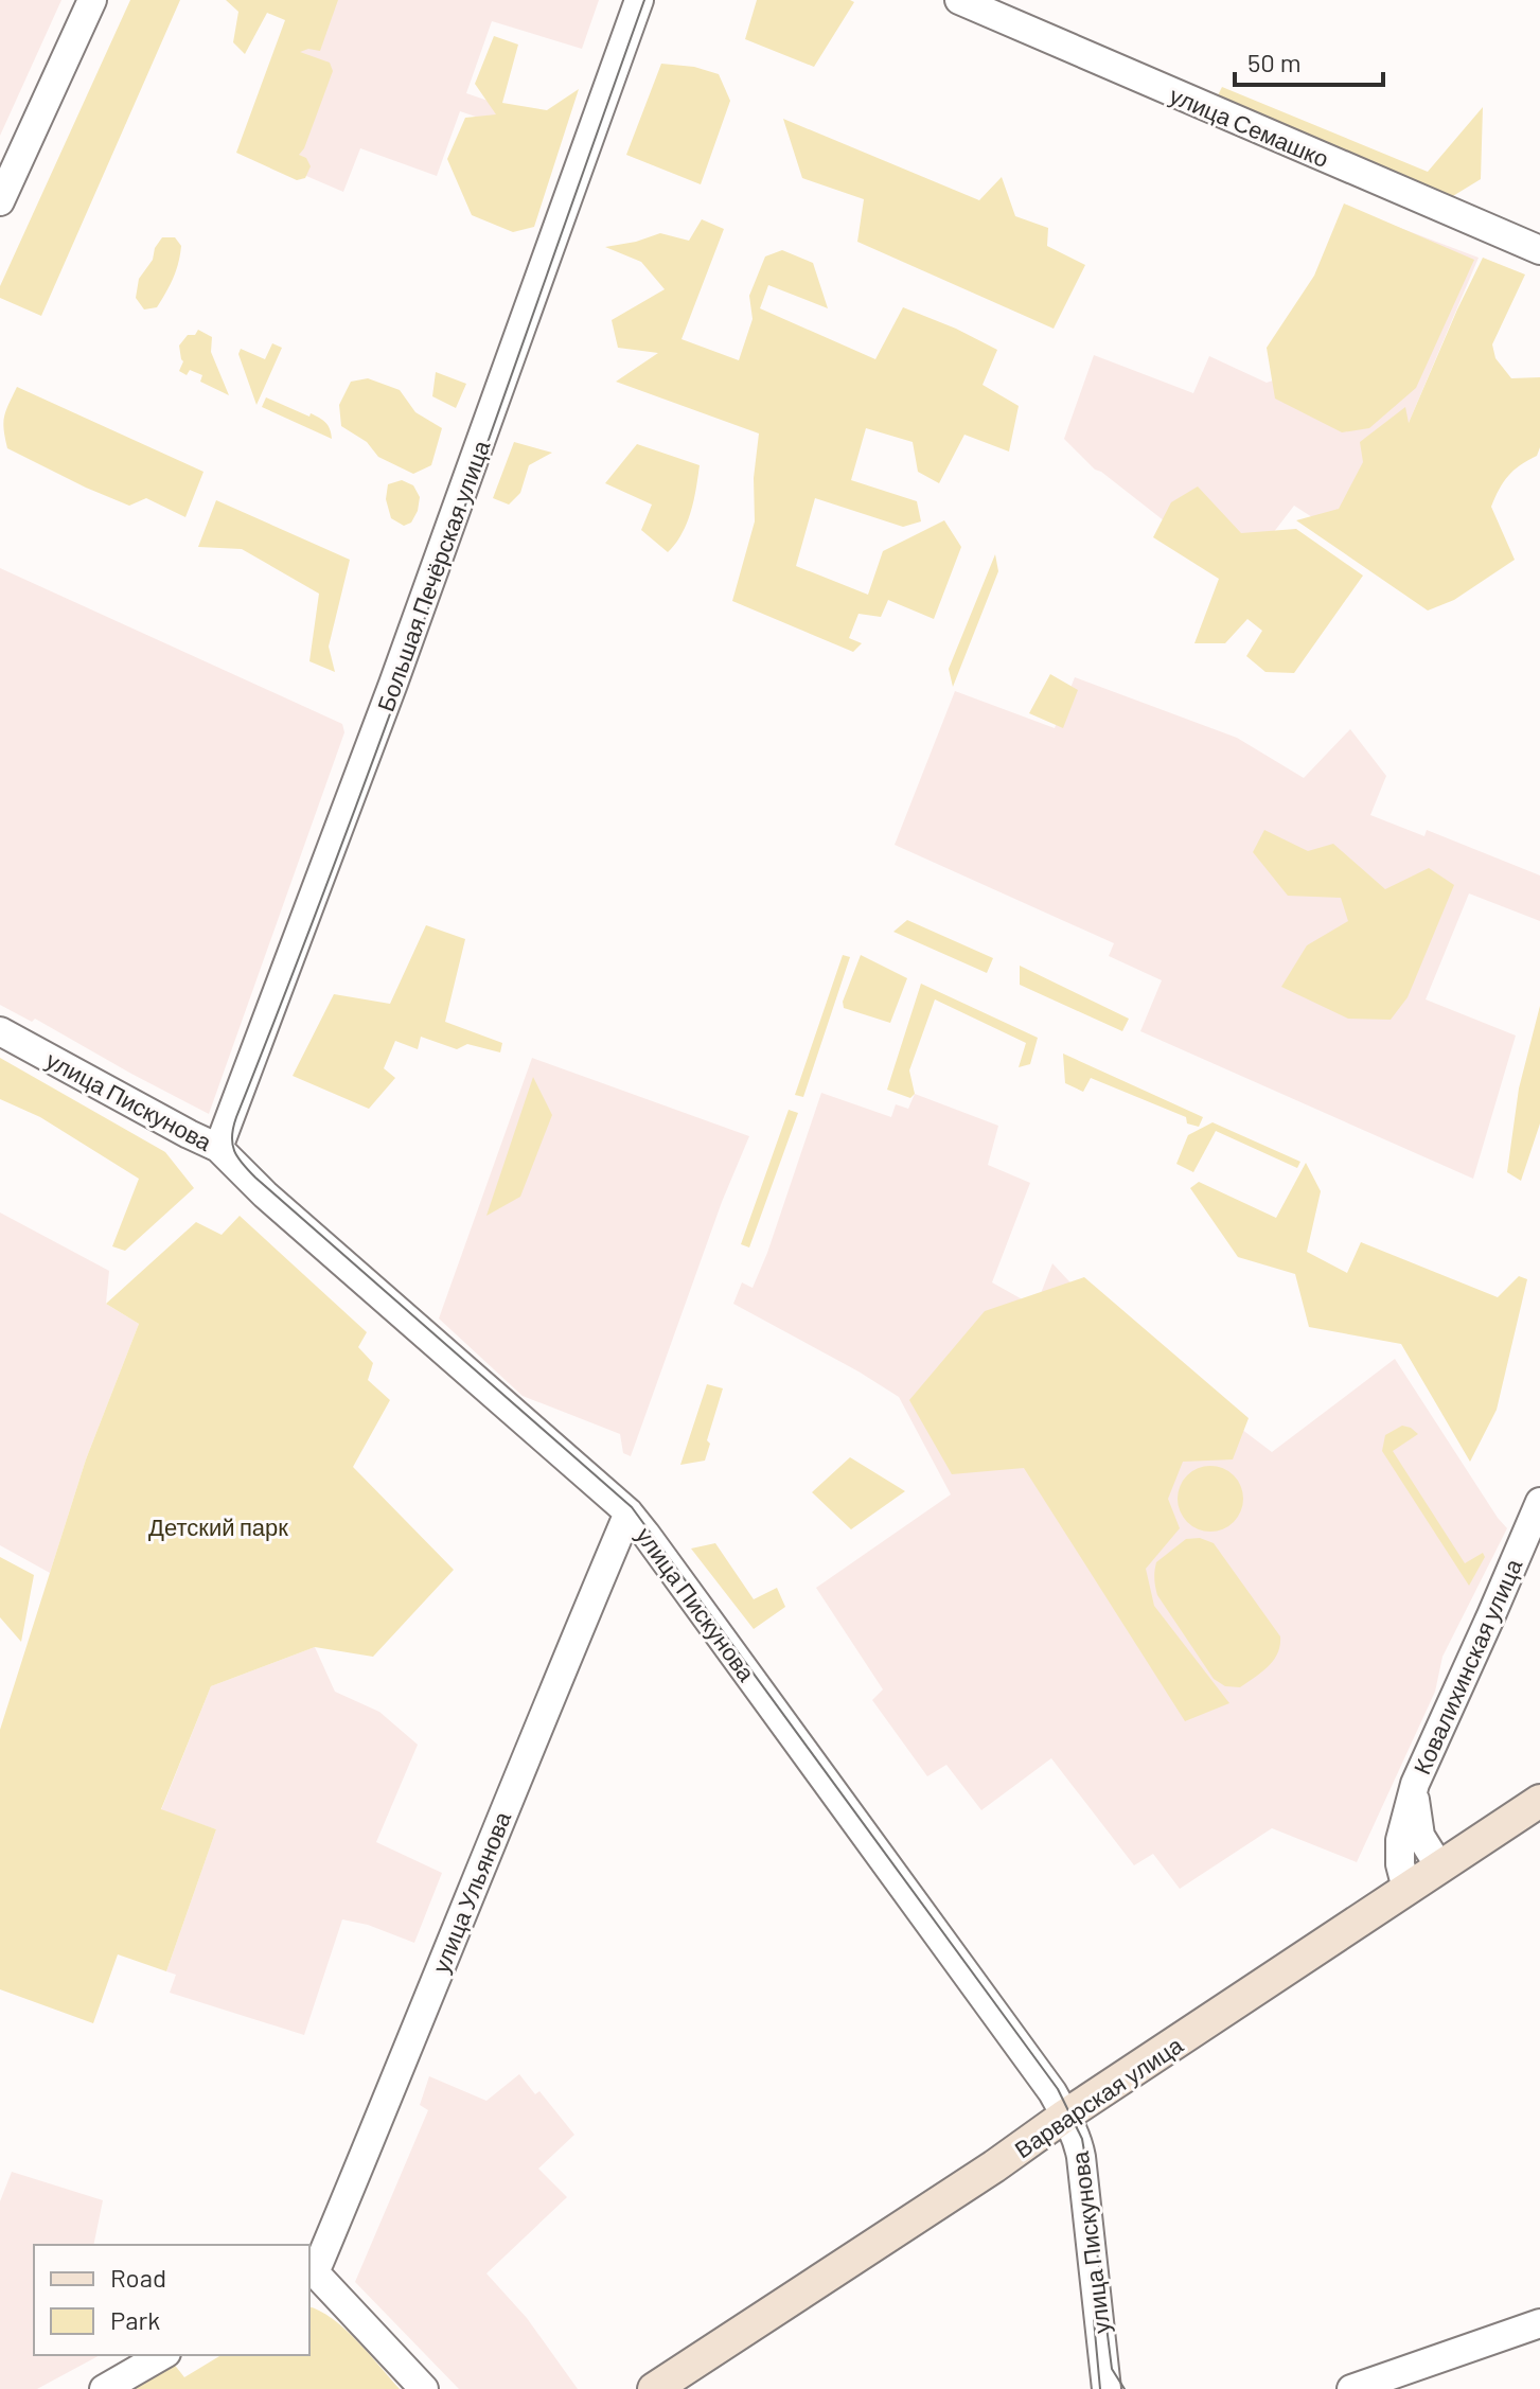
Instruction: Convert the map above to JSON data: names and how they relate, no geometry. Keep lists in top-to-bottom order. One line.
{"streets":{"main road":["Варварская улица"],"street":["улица Семашко","Большая Печёрская улица","улица Пискунова","Ковалихинская улица","улица Ульянова"]},"crossings":[["Большая Печёрская улица","улица Пискунова"],["улица Пискунова","улица Ульянова"],["улица Пискунова","Варварская улица"],["Ковалихинская улица","Варварская улица"]],"parks":["Детский парк"],"legend":["Road","Park"],"scale_bar":"50 m"}
